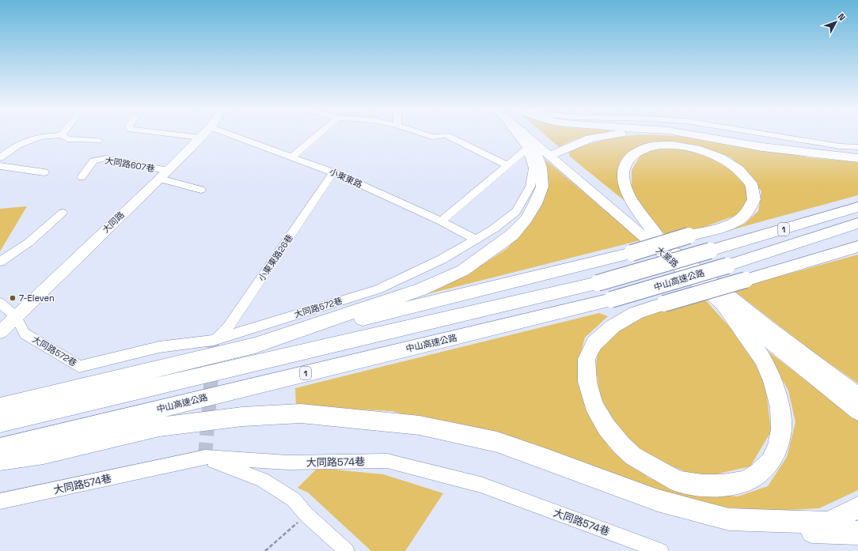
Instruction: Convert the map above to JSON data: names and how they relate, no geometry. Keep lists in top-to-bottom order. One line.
{"streets":{"highway":["1","中山高速公路"],"main road":["大同路","大業路"],"street":["大同路607巷","小東東路","小東東路26巷","大同路572巷","大同路574巷"]},"crossings":[["大同路607巷","大同路"],["小東東路","小東東路26巷"],["小東東路","大同路572巷"],["大同路","大同路572巷"],["小東東路26巷","大同路572巷"]],"places":["7-Eleven"],"north":"top right"}
